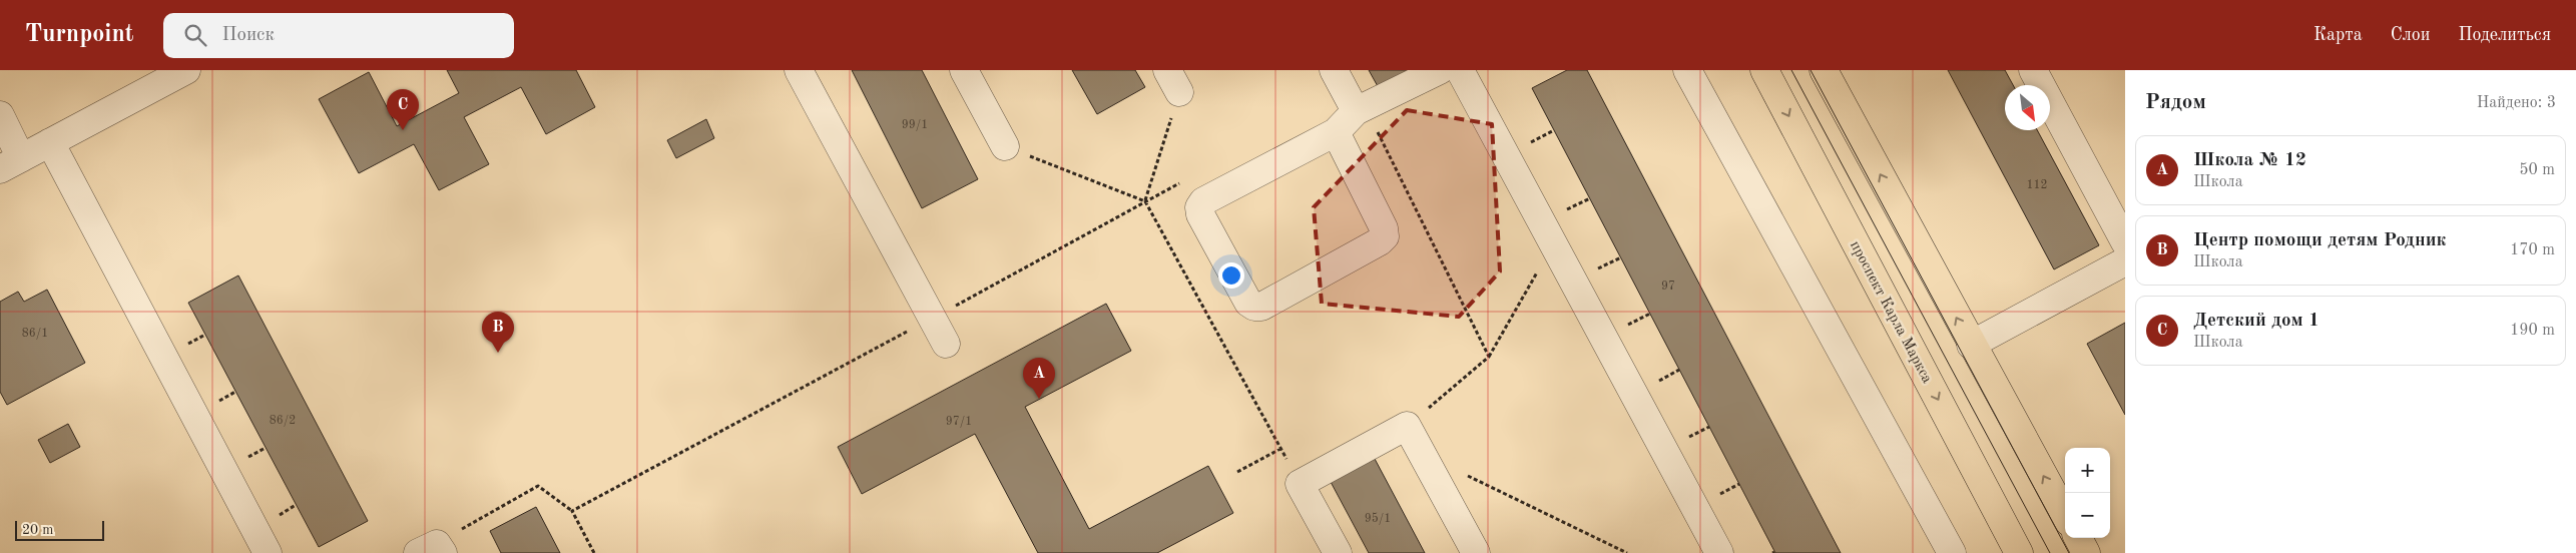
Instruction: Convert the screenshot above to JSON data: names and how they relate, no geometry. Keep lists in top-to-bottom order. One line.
{"streets":{"main road":["проспект Карла Маркса"]},"house_numbers":["99/1","112","97","86/1","86/2","97/1","95/1"],"scale_bar":"20 m","north":"bottom right","page":{"header":"Turnpoint","search":"Поиск","nav":["Карта","Слои","Поделиться"],"heading":["Рядом","Найдено: 3"],"pins":["C","B","A"],"list":[{"mark":"A","name":"Школа № 12","note":"Школа","value":"50 m"},{"mark":"B","name":"Центр помощи детям Родник","note":"Школа","value":"170 m"},{"mark":"C","name":"Детский дом 1","note":"Школа","value":"190 m"}],"map_buttons":["+","−"],"scale":"20 m"}}
